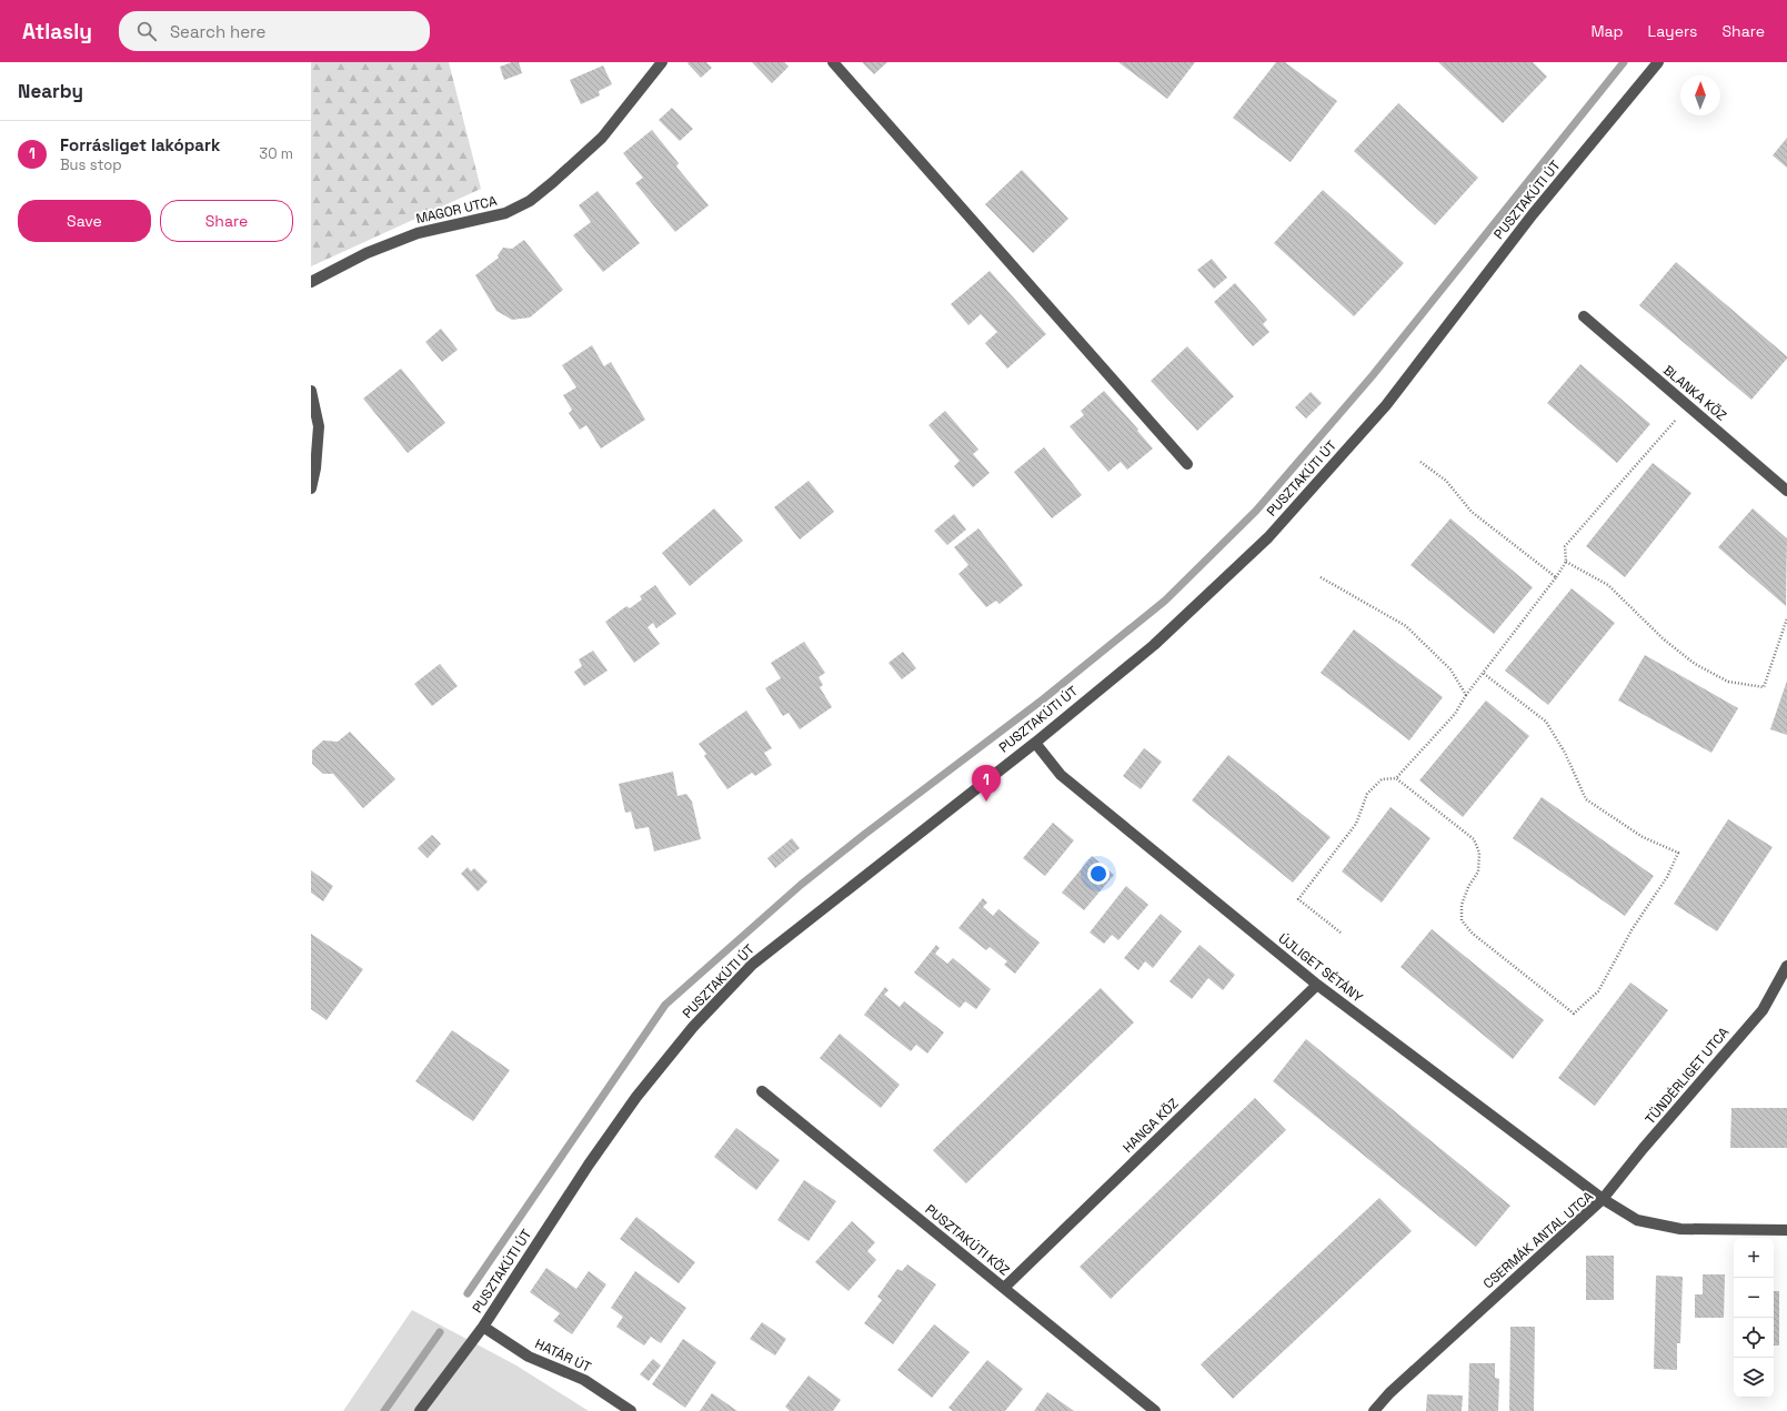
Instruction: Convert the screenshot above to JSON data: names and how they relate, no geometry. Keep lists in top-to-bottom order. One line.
{"streets":{"street":["PUSZTAKÚTI ÚT","MAGOR UTCA","BLANKA KÖZ","ÚJLIGET SÉTÁNY","TÜNDÉRLIGET UTCA","HANGA KÖZ","PUSZTAKÚTI KÖZ","CSERMÁK ANTAL UTCA","HATÁR ÚT"]},"crossings":[["PUSZTAKÚTI ÚT","ÚJLIGET SÉTÁNY"],["PUSZTAKÚTI ÚT","HATÁR ÚT"],["ÚJLIGET SÉTÁNY","TÜNDÉRLIGET UTCA"],["ÚJLIGET SÉTÁNY","HANGA KÖZ"],["ÚJLIGET SÉTÁNY","CSERMÁK ANTAL UTCA"],["TÜNDÉRLIGET UTCA","CSERMÁK ANTAL UTCA"],["HANGA KÖZ","PUSZTAKÚTI KÖZ"]],"north":"top","page":{"header":"Atlasly","search":"Search here","nav":["Map","Layers","Share"],"heading":"Nearby","list":[{"mark":"1","name":"Forrásliget lakópark","note":"Bus stop","value":"30 m"}],"buttons":["Save","Share"],"pins":"1","map_buttons":["+","−"]}}
